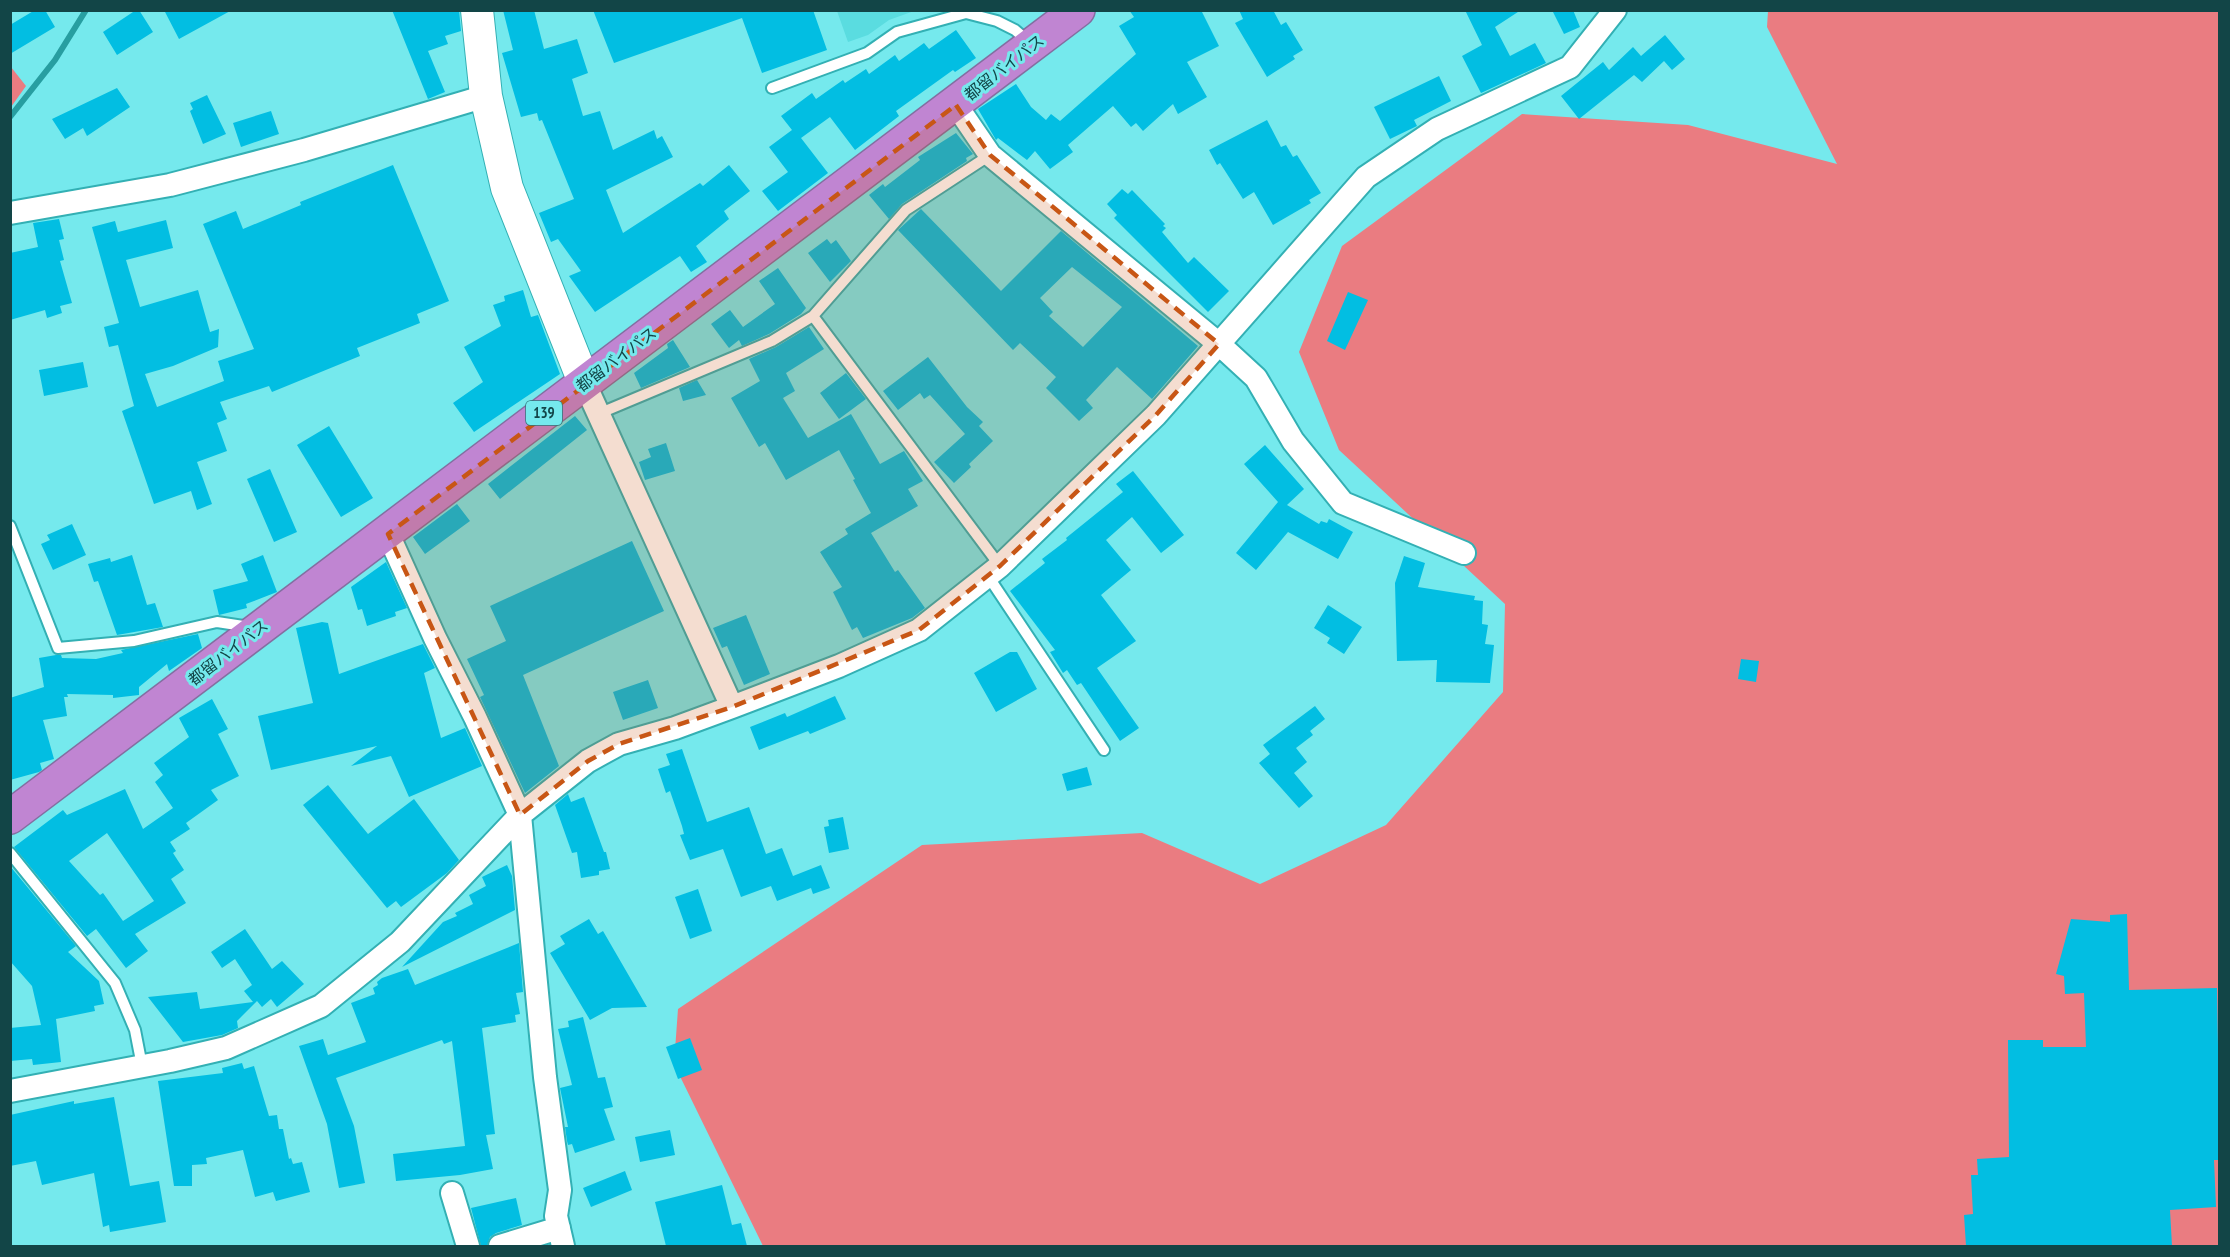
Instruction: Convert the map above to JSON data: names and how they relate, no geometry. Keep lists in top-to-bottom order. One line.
{"streets":{"highway":["都留バイパス","139"]}}
